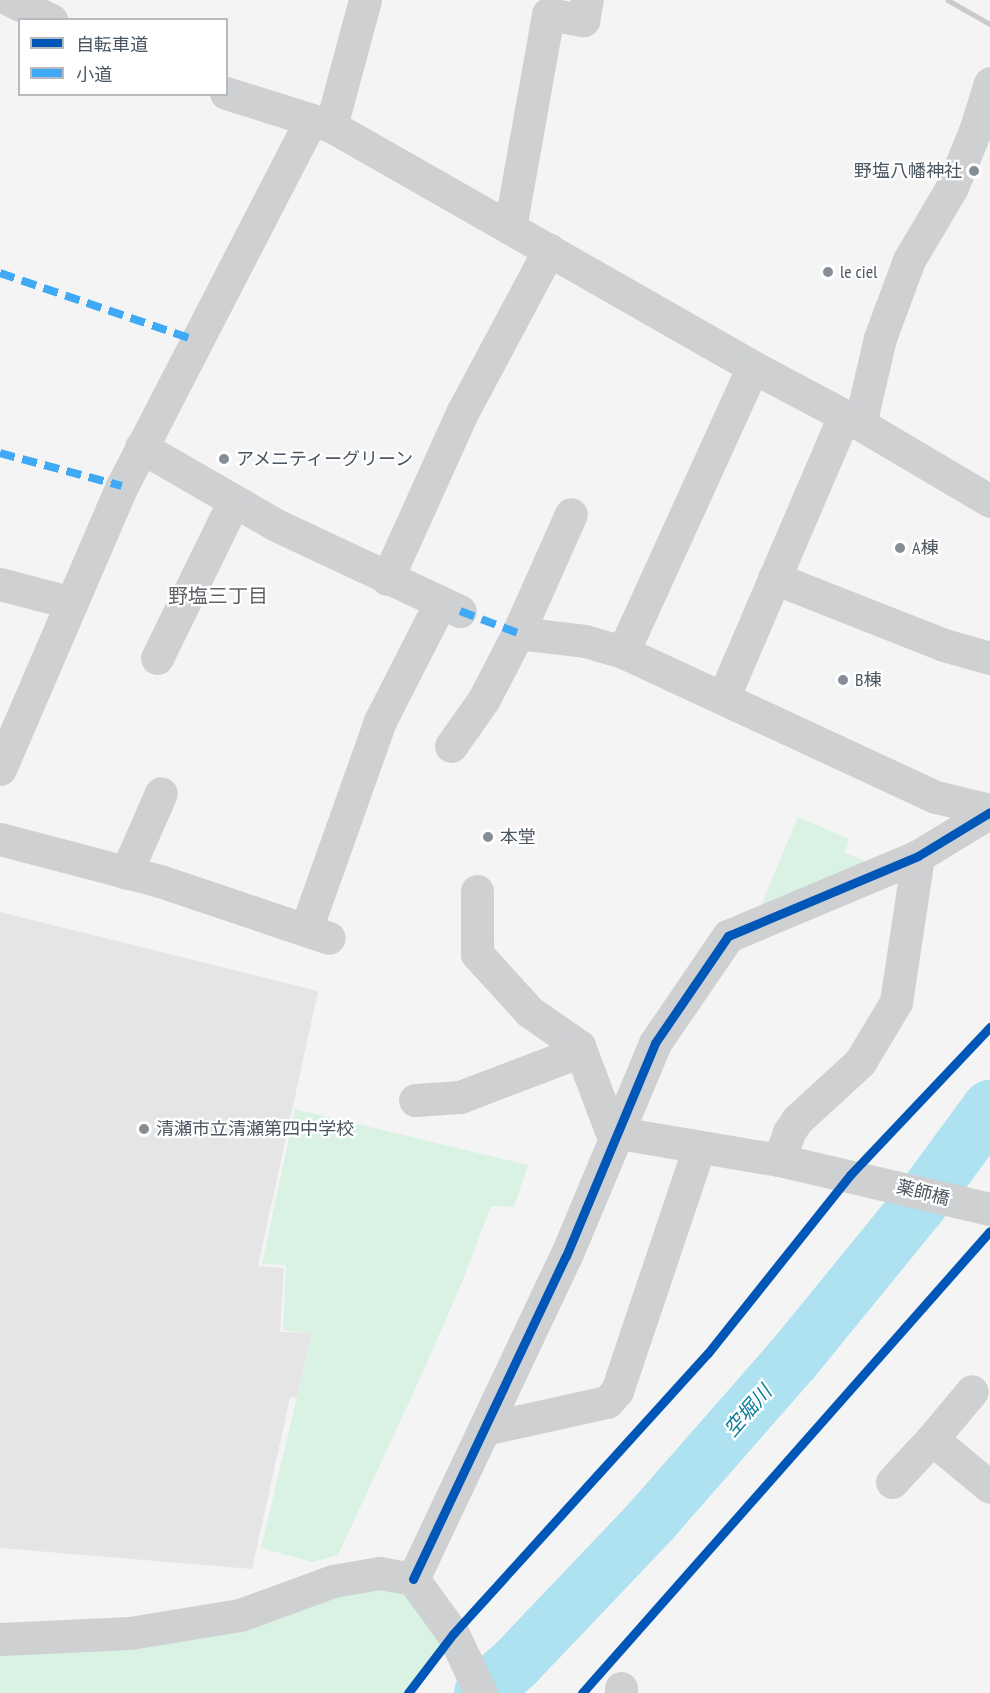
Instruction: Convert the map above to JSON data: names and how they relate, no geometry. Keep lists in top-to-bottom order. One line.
{"streets":{"street":["薬師橋"]},"districts":["野塩三丁目"],"water":["空堀川"],"places":["野塩八幡神社","le ciel","アメニティーグリーン","A棟","B棟","本堂","清瀬市立清瀬第四中学校"],"legend":["自転車道","小道"]}
